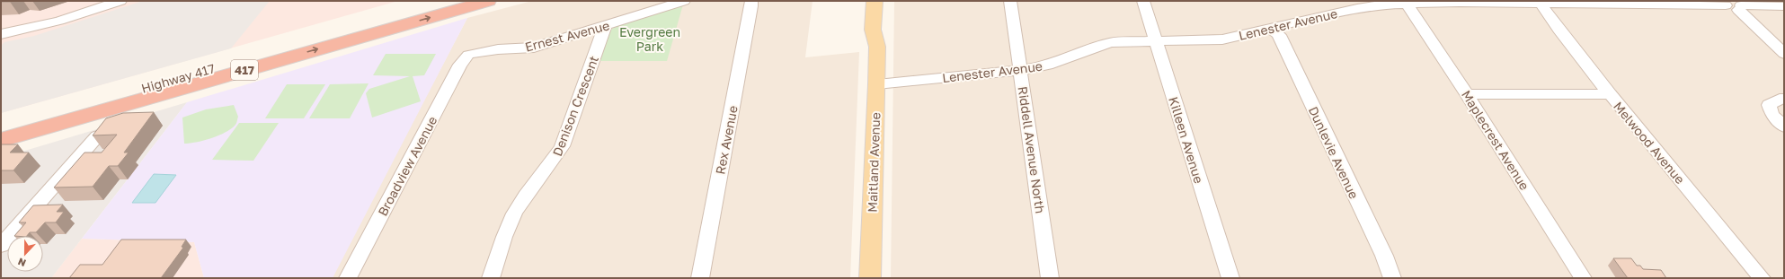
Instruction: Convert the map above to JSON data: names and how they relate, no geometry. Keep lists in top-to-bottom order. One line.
{"streets":{"highway":["417","Highway 417"],"main road":["Maitland Avenue"],"street":["Lenester Avenue","Ernest Avenue","Denison Crescent","Rex Avenue","Killeen Avenue","Maplecrest Avenue","Melwood Avenue","Riddell Avenue North","Dunlevie Avenue","Broadview Avenue"]},"crossings":[["Lenester Avenue","Killeen Avenue"],["Lenester Avenue","Maplecrest Avenue"],["Lenester Avenue","Melwood Avenue"],["Lenester Avenue","Riddell Avenue North"],["Lenester Avenue","Dunlevie Avenue"],["Lenester Avenue","Maitland Avenue"],["Ernest Avenue","Denison Crescent"],["Ernest Avenue","Broadview Avenue"]],"parks":["Evergreen Park"],"north":"bottom"}
